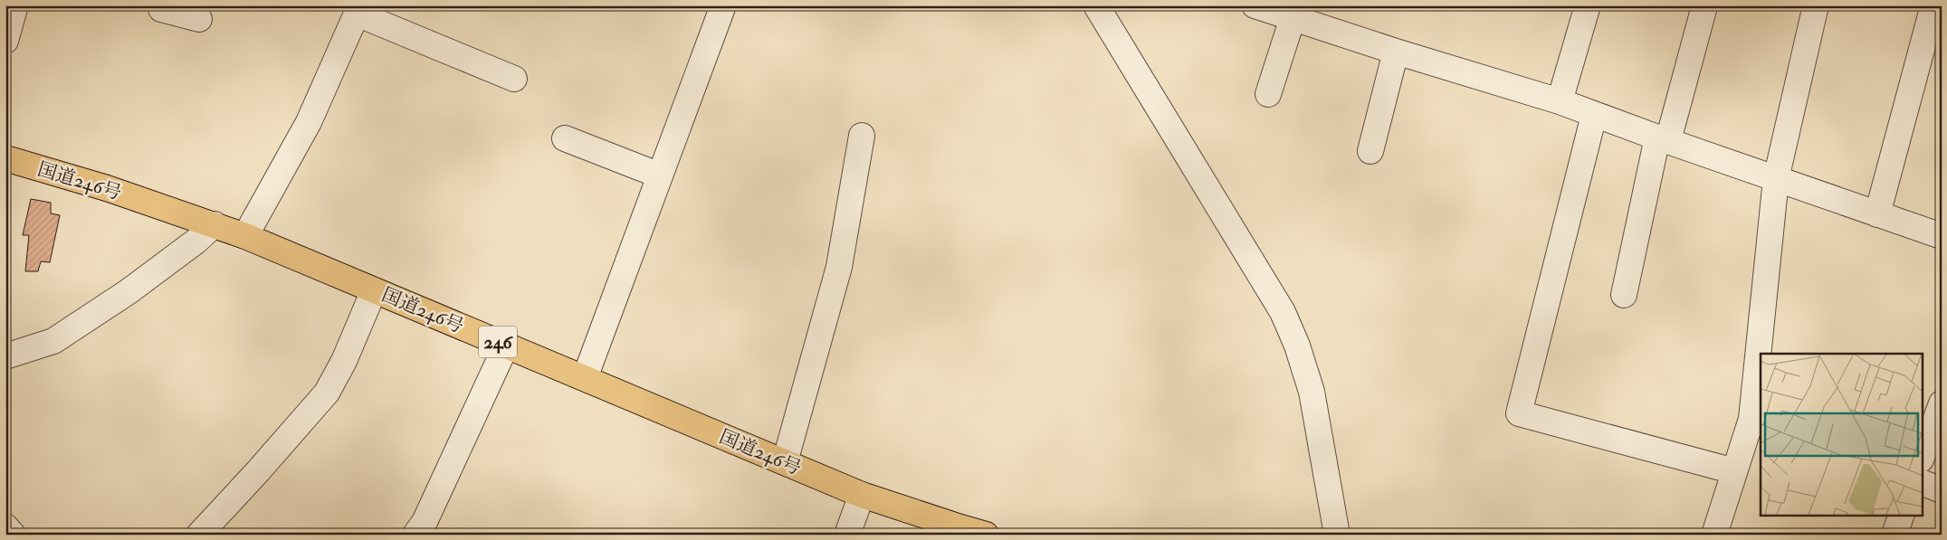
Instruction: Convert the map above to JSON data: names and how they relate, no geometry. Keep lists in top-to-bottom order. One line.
{"streets":{"highway":["国道246号","246"]}}
